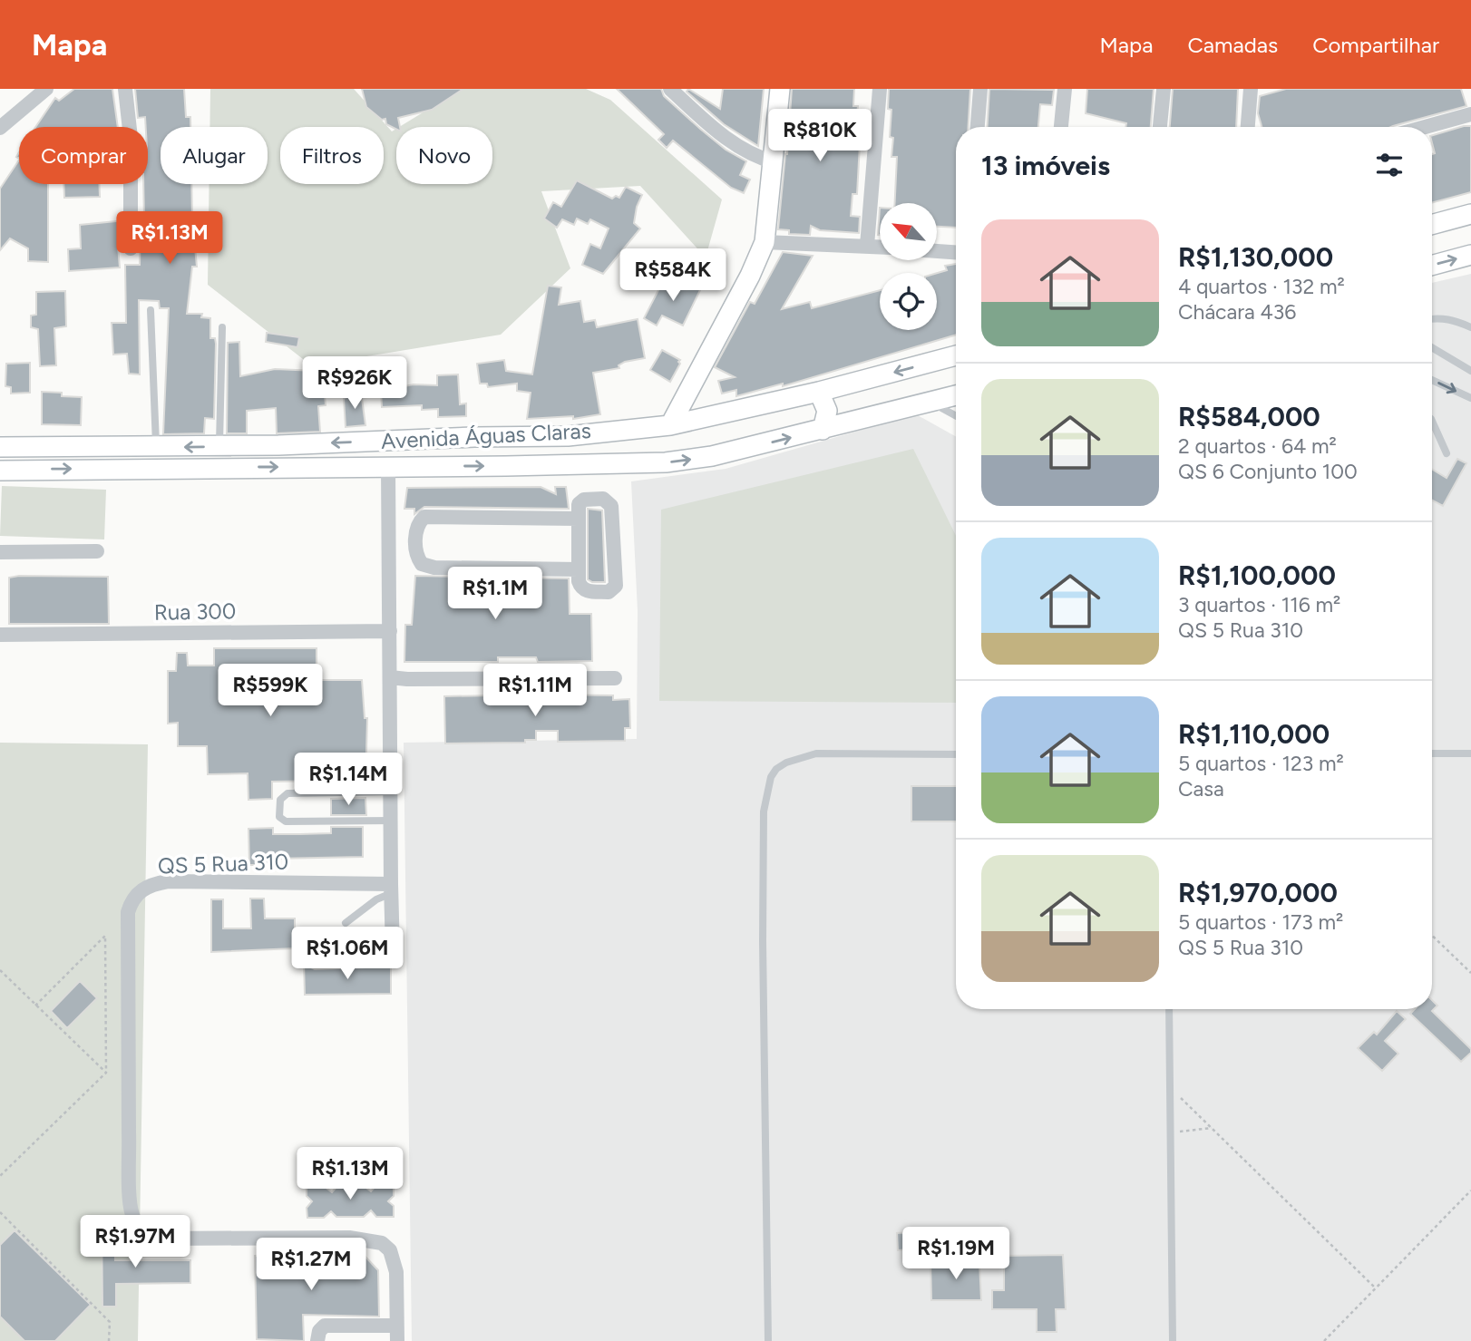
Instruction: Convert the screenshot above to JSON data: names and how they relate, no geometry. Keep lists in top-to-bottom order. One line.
{"streets":{"main road":["Avenida Águas Claras"],"street":["Rua 300","QS 5 Rua 310"]},"north":"top left","page":{"header":"Mapa","nav":["Mapa","Camadas","Compartilhar"],"price":["R$810K","R$1.13M","R$584K","R$926K","R$1.1M","R$599K","R$1.11M","R$1.14M","R$1.06M","R$1.13M","R$1.97M","R$1.19M","R$1.27M"],"chip":["Comprar","Alugar","Filtros","Novo"],"heading":"13 imóveis","list":[{"name":"R$1,130,000","note":"4 quartos · 132 m² · Chácara 436"},{"name":"R$584,000","note":"2 quartos · 64 m² · QS 6 Conjunto 100"},{"name":"R$1,100,000","note":"3 quartos · 116 m² · QS 5 Rua 310"},{"name":"R$1,110,000","note":"5 quartos · 123 m² · Casa"},{"name":"R$1,970,000","note":"5 quartos · 173 m² · QS 5 Rua 310"}]}}
